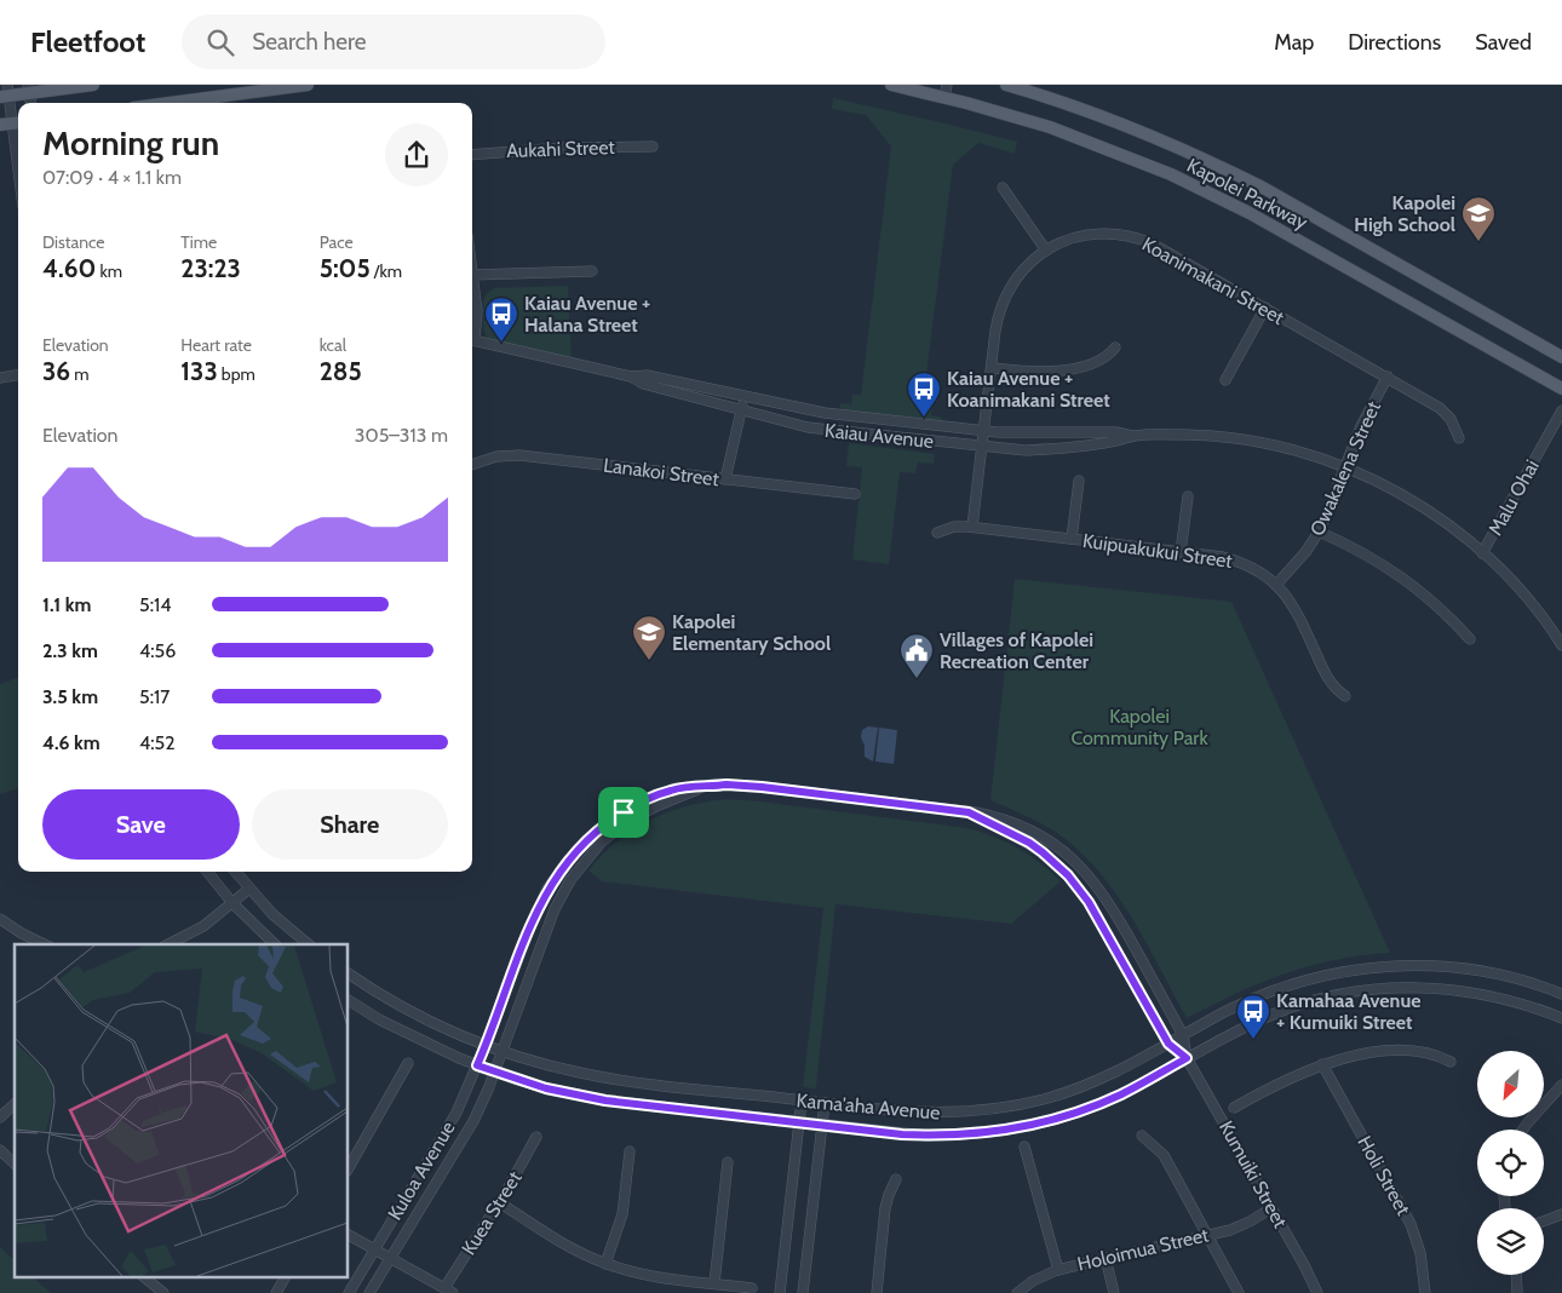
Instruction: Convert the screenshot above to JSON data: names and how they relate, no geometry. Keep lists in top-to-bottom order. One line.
{"streets":{"main road":["Kapolei Parkway"],"street":["Aukahi Street","Koanimakani Street","Kaiau Avenue","Owakalena Street","Lanakoi Street","Malu Ohai","Kuipuakukui Street","Kama'aha Avenue","Kuloa Avenue","Kumuiki Street","Holi Street","Kuea Street","Holoimua Street"]},"crossings":[["Koanimakani Street","Kaiau Avenue"],["Koanimakani Street","Owakalena Street"],["Koanimakani Street","Kuipuakukui Street"],["Kaiau Avenue","Owakalena Street"],["Kaiau Avenue","Malu Ohai"],["Owakalena Street","Kuipuakukui Street"],["Kama'aha Avenue","Kuloa Avenue"],["Kama'aha Avenue","Kumuiki Street"],["Kuloa Avenue","Kumuiki Street"],["Kumuiki Street","Holoimua Street"]],"parks":["Kapolei Community Park"],"places":{"school or university":["Kapolei High School","Kapolei Elementary School"],"bus stop":["Kaiau Avenue + Halana Street","Kaiau Avenue + Koanimakani Street","Kamahaa Avenue + Kumuiki Street"],"public building":["Villages of Kapolei Recreation Center"]},"north":"bottom left","page":{"header":"Fleetfoot","search":"Search here","nav":["Map","Directions","Saved"],"heading":["Morning run","07:09 · 4 × 1.1 km"],"stats":[["Distance","4.60 km"],["Time","23:23"],["Pace","5:05 /km"],["Elevation","36 m"],["Heart rate","133 bpm"],["kcal","285"]],"chart":["Elevation","305–313 m"],"list":[{"name":"1.1 km","note":"5:14"},{"name":"2.3 km","note":"4:56"},{"name":"3.5 km","note":"5:17"},{"name":"4.6 km","note":"4:52"}],"buttons":["Save","Share"]}}
